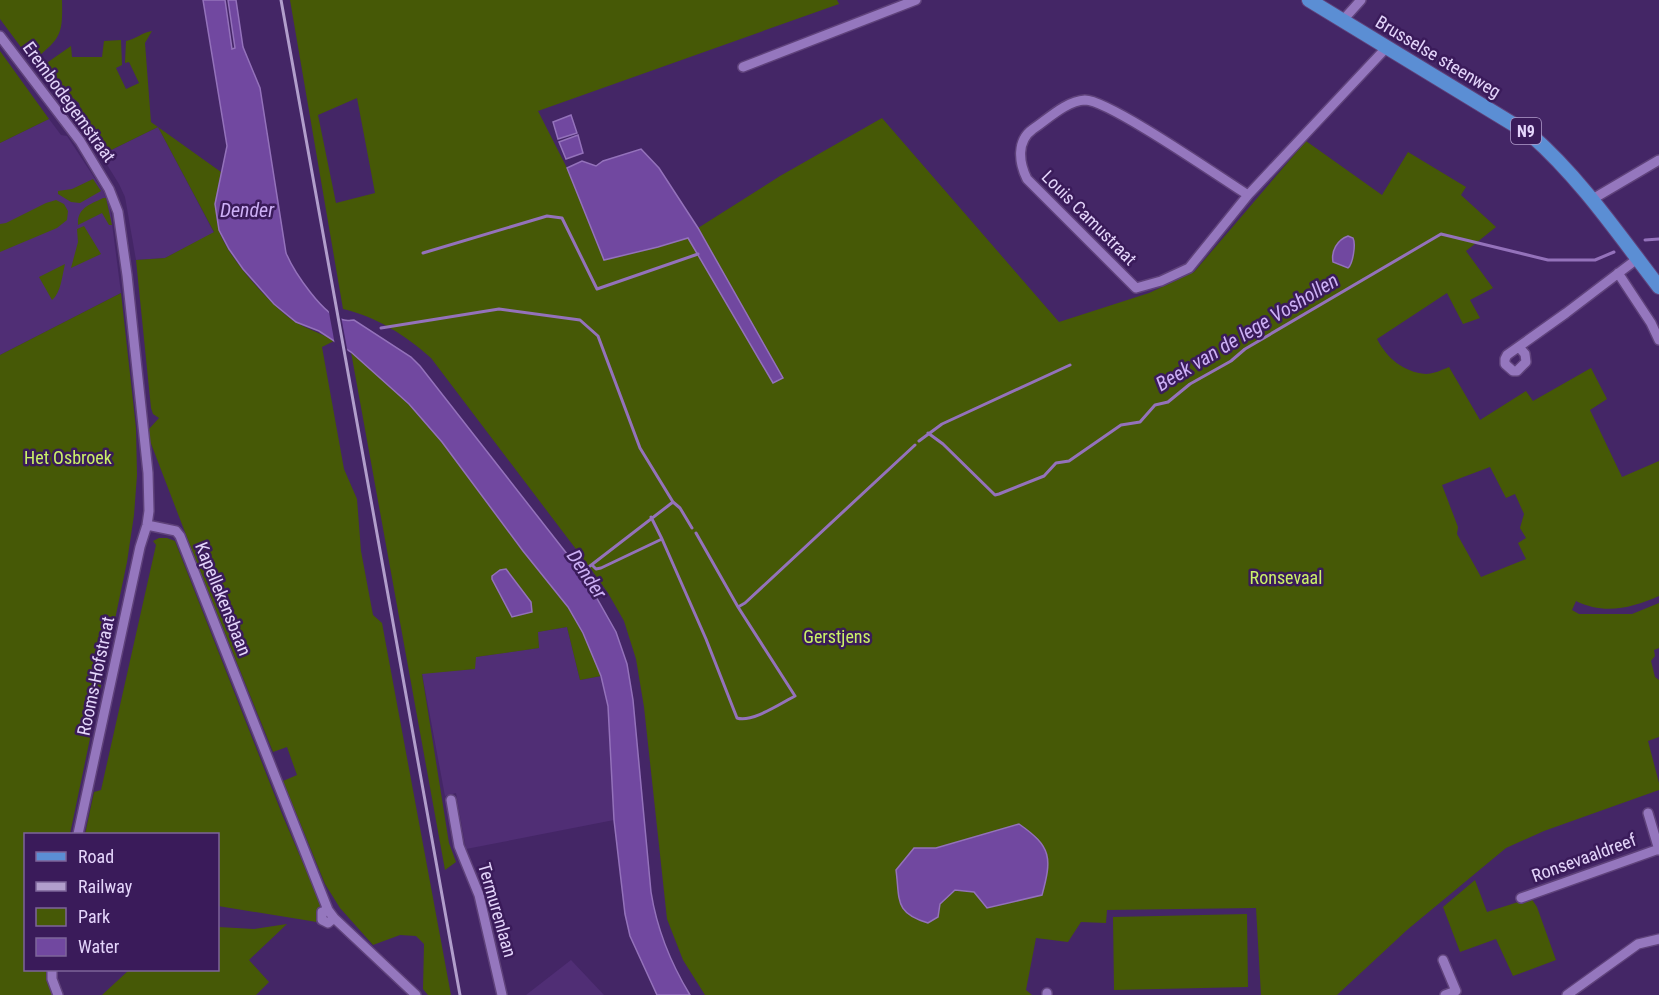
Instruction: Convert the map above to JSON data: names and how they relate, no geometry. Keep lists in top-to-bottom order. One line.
{"streets":{"main road":["Brusselse steenweg","N9"],"street":["Erembodegemstraat","Louis Camustraat","Kapellekensbaan","Rooms-Hofstraat","Ronsevaaldreef","Termurenlaan"]},"crossings":[["Brusselse steenweg","Louis Camustraat"],["Erembodegemstraat","Kapellekensbaan"],["Erembodegemstraat","Rooms-Hofstraat"],["Kapellekensbaan","Rooms-Hofstraat"]],"water":["Dender","Beek van de lege Voshollen"],"parks":["Het Osbroek","Ronsevaal","Gerstjens"],"legend":["Road","Railway","Park","Water"]}
